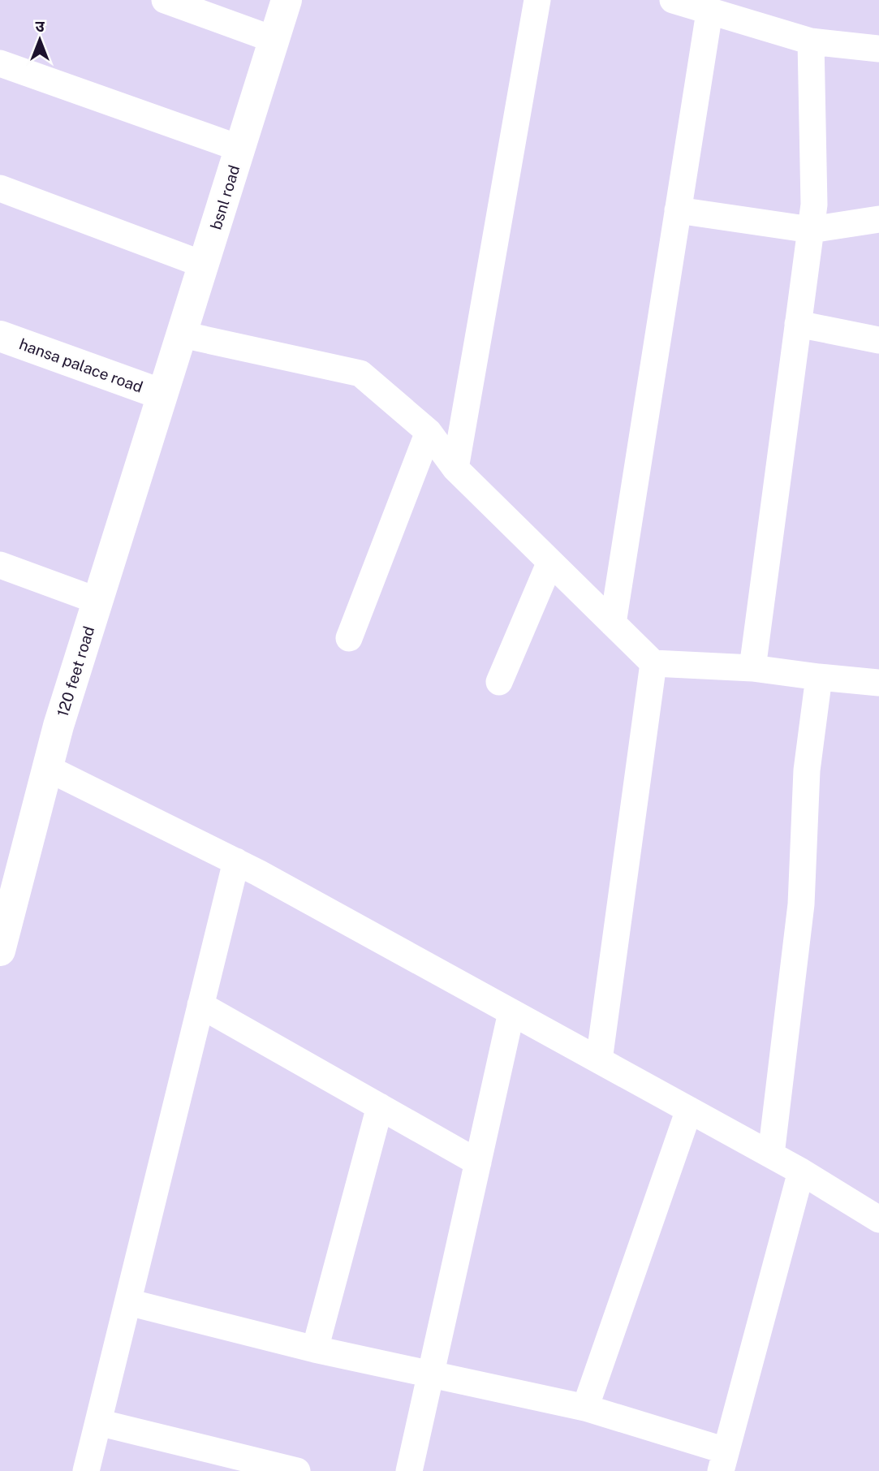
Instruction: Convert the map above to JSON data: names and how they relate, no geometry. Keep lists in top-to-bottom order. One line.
{"streets":{"street":["bsnl road","hansa palace road","120 feet road"]},"crossings":[["bsnl road","hansa palace road"],["bsnl road","120 feet road"],["hansa palace road","120 feet road"]],"north":"top"}
